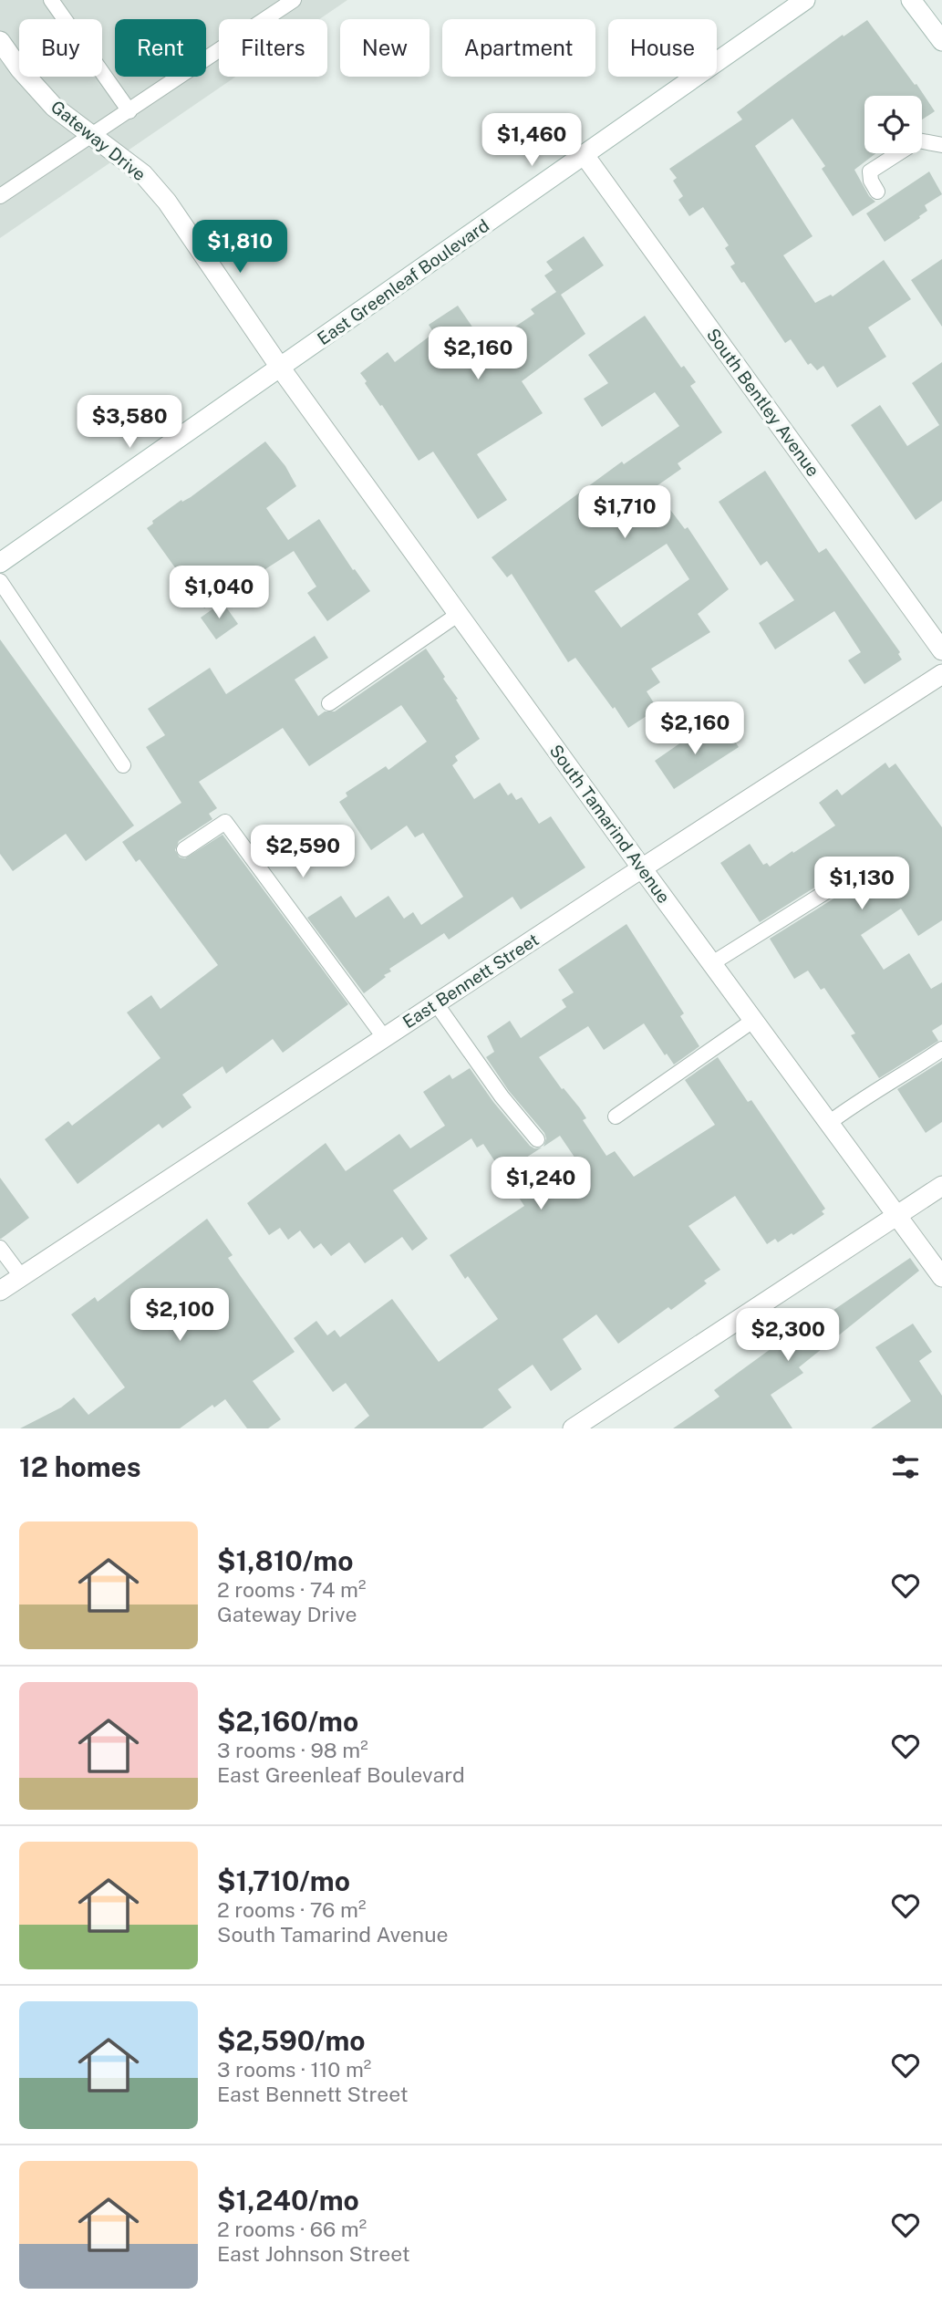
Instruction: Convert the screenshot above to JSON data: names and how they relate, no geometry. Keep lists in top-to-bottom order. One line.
{"streets":{"street":["Gateway Drive","East Greenleaf Boulevard","South Bentley Avenue","South Tamarind Avenue","East Bennett Street"]},"crossings":[["Gateway Drive","East Greenleaf Boulevard"],["Gateway Drive","South Tamarind Avenue"],["East Greenleaf Boulevard","South Bentley Avenue"],["East Greenleaf Boulevard","South Tamarind Avenue"],["South Tamarind Avenue","East Bennett Street"]],"page":{"chip":["Buy","Rent","Filters","New","Apartment","House"],"price":["$1,460","$1,810","$2,160","$3,580","$1,710","$1,040","$2,160","$2,590","$1,130","$1,240","$2,100","$2,300"],"heading":"12 homes","list":[{"name":"$1,810/mo","note":"2 rooms · 74 m² · Gateway Drive"},{"name":"$2,160/mo","note":"3 rooms · 98 m² · East Greenleaf Boulevard"},{"name":"$1,710/mo","note":"2 rooms · 76 m² · South Tamarind Avenue"},{"name":"$2,590/mo","note":"3 rooms · 110 m² · East Bennett Street"},{"name":"$1,240/mo","note":"2 rooms · 66 m² · East Johnson Street"}]}}
